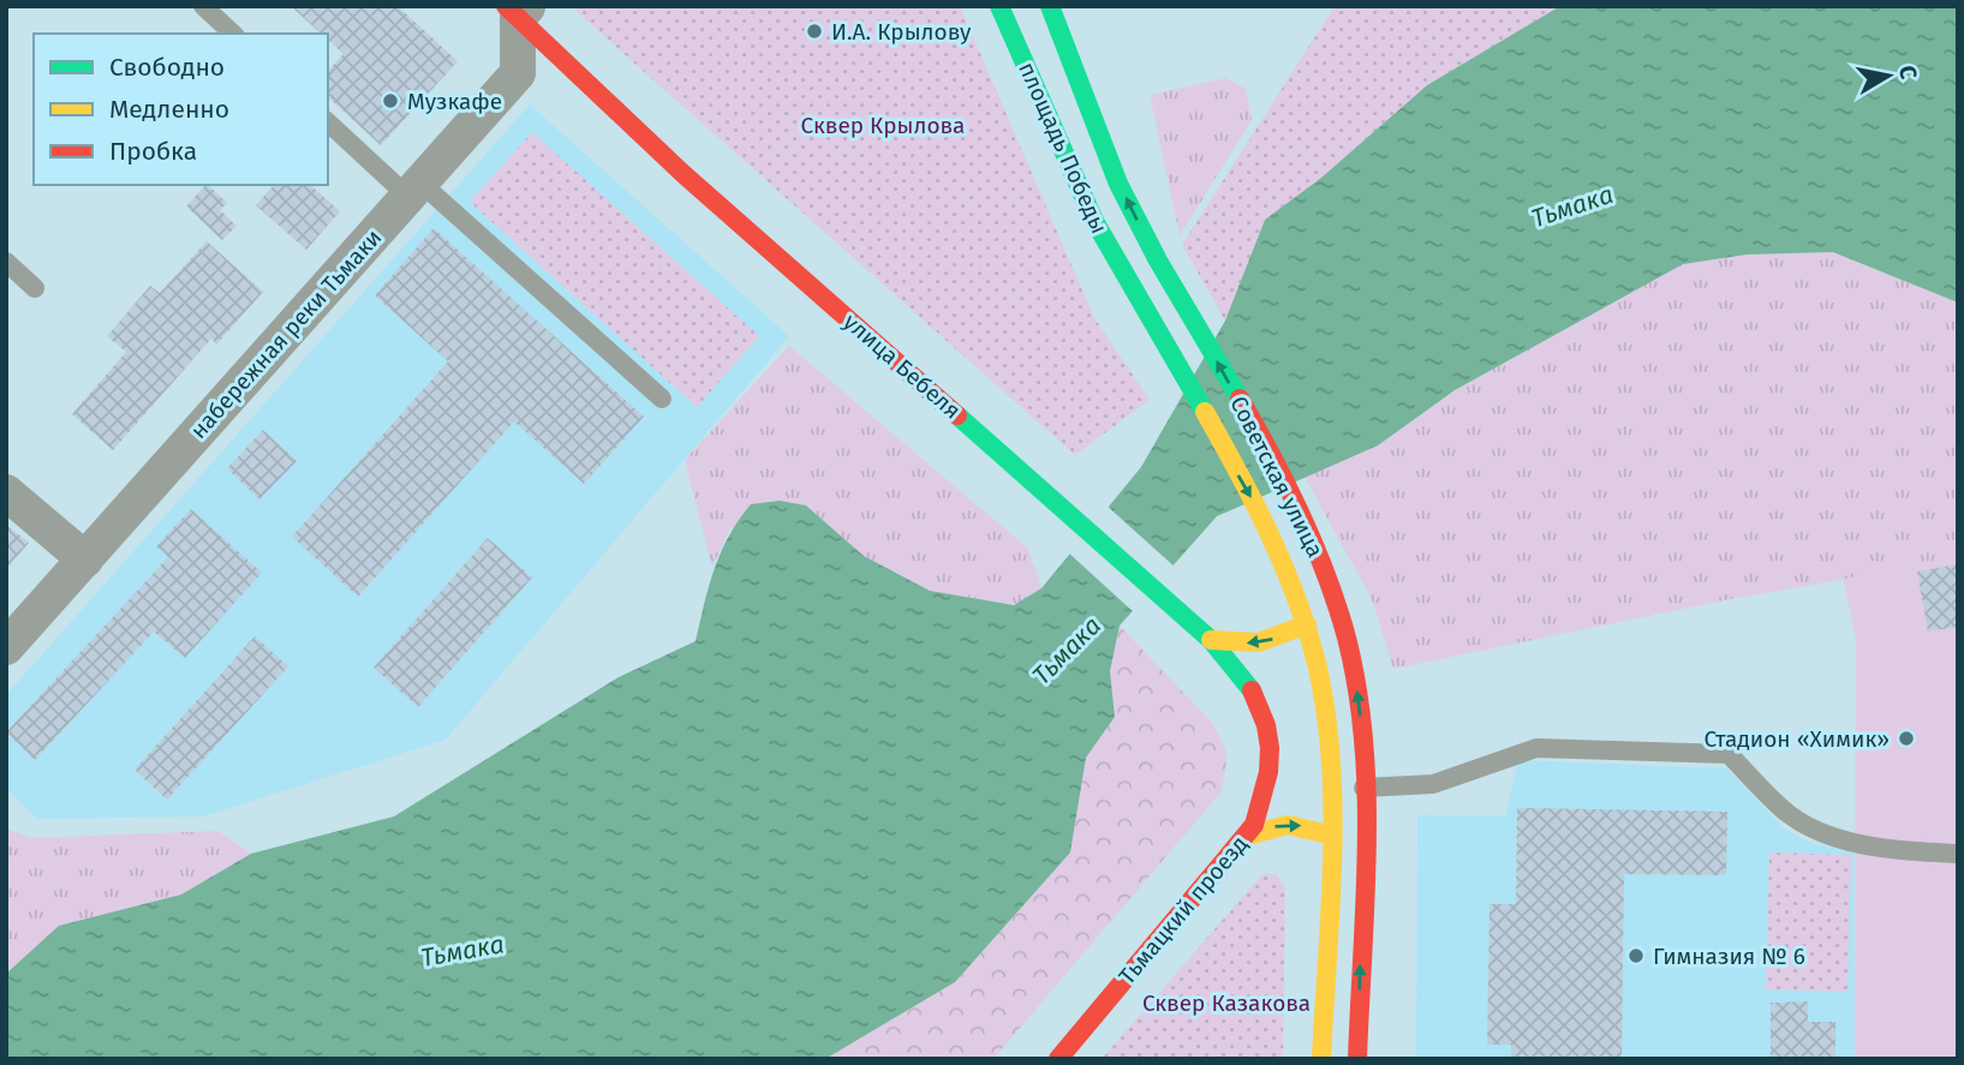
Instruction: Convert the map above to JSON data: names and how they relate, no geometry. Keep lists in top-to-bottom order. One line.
{"streets":{"main road":["площадь Победы","улица Бебеля","Советская улица","Тьмацкий проезд"],"street":["набережная реки Тьмаки"]},"crossings":[["площадь Победы","Советская улица"],["набережная реки Тьмаки","улица Бебеля"],["улица Бебеля","Тьмацкий проезд"]],"water":["Тьмака"],"parks":["Сквер Крылова","Сквер Казакова"],"places":["И.А. Крылову","Музкафе","Стадион «Химик»","Гимназия № 6"],"legend":["Свободно","Медленно","Пробка"],"north":"right"}
